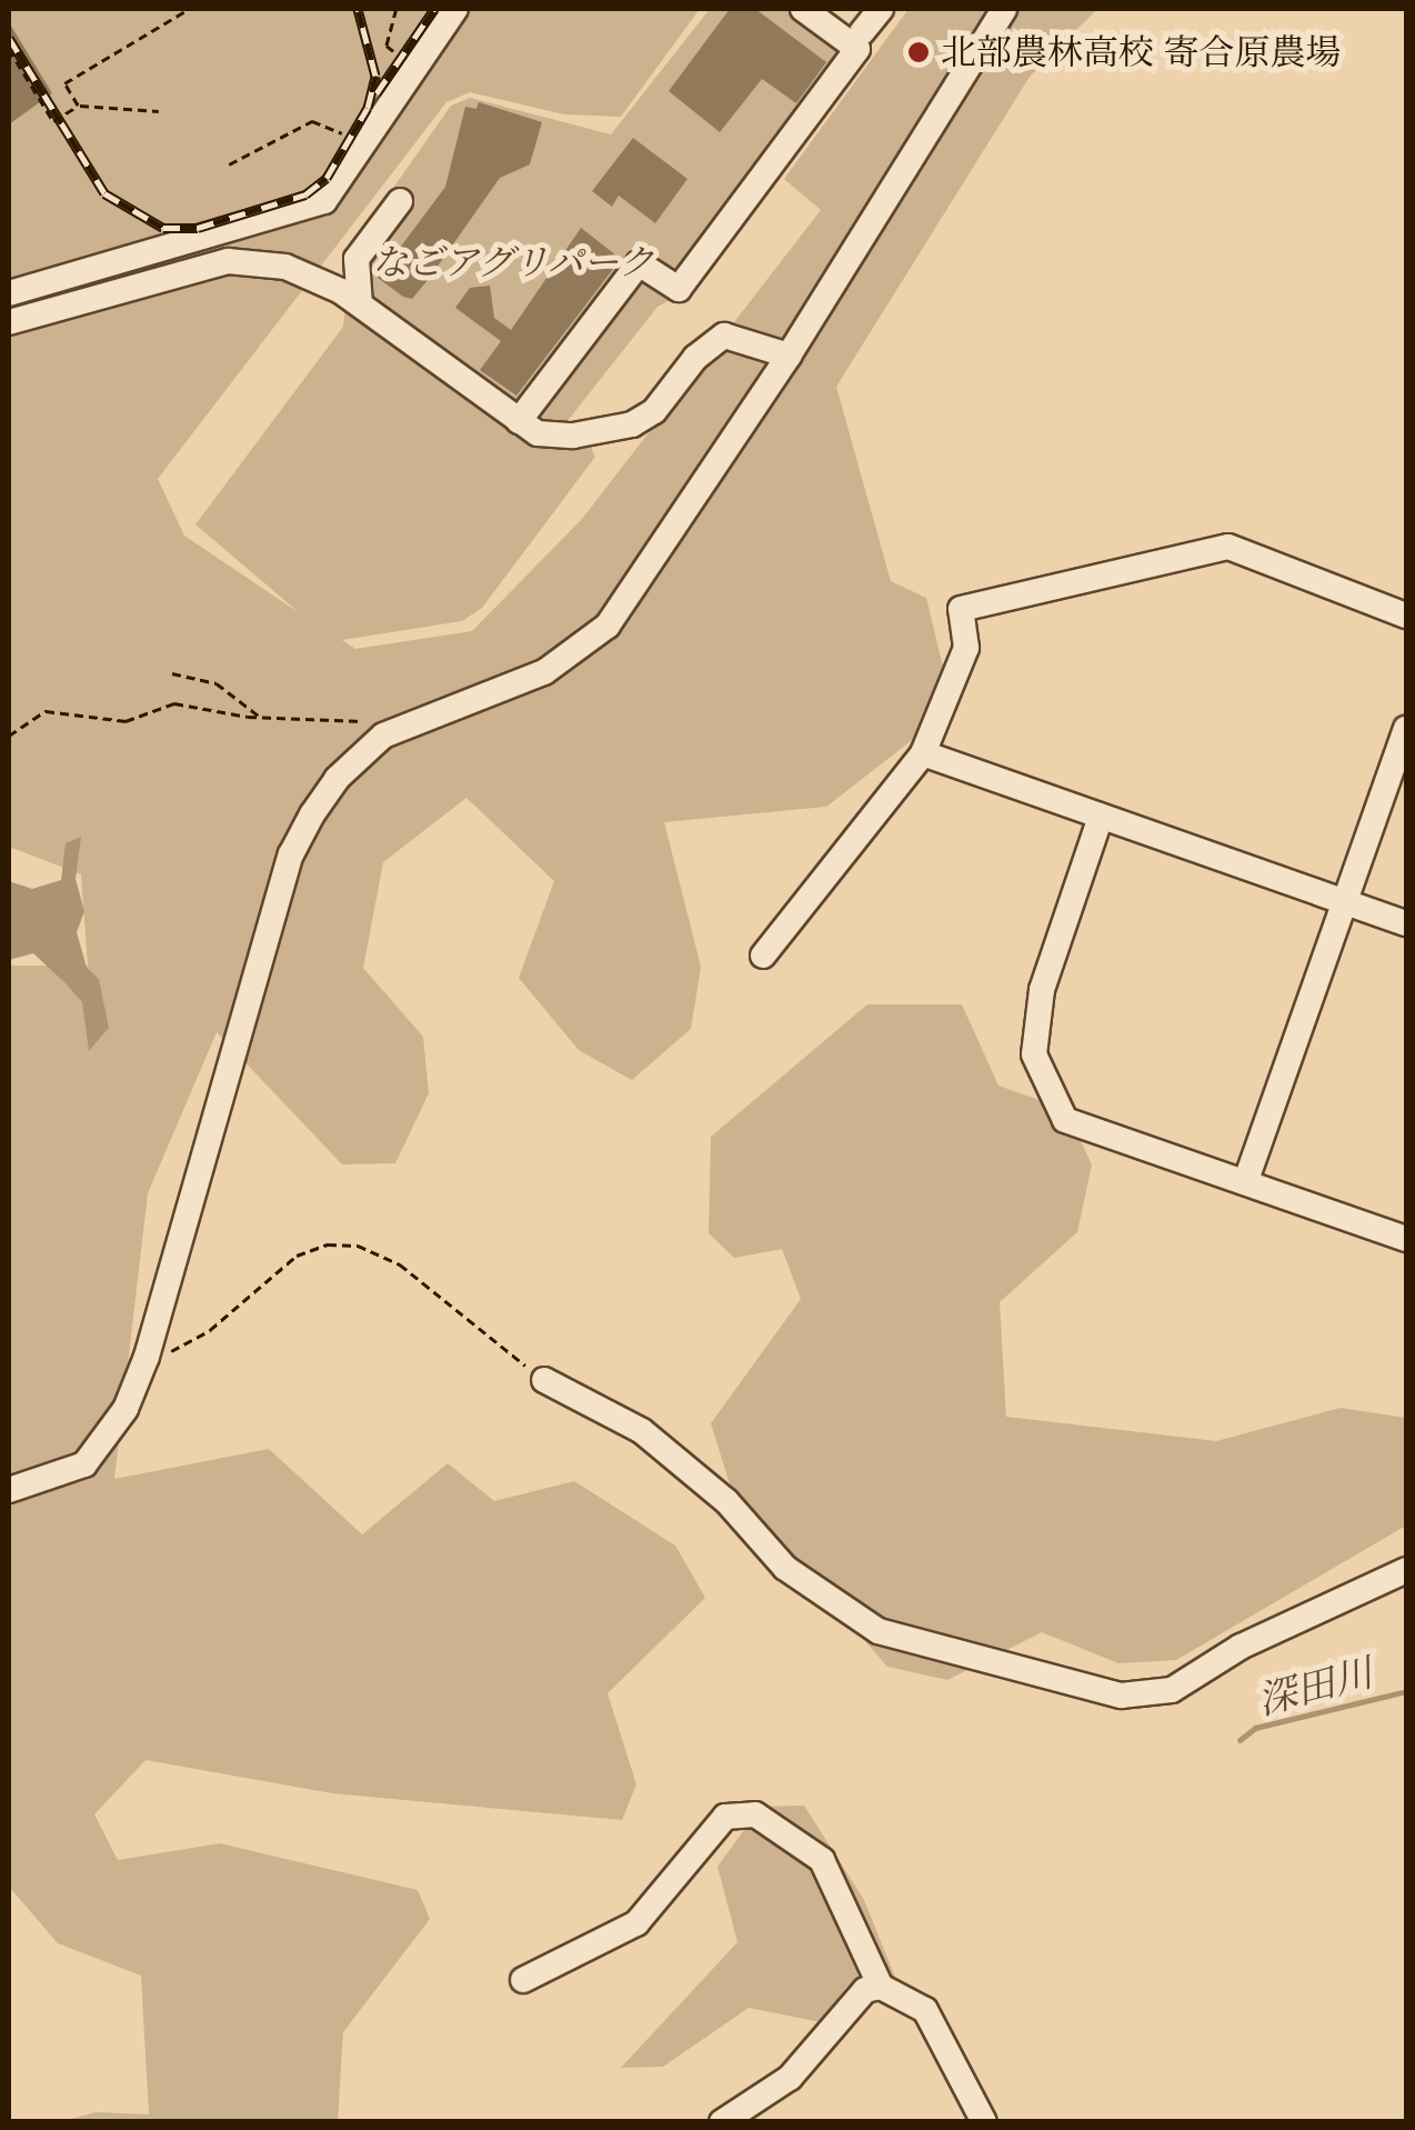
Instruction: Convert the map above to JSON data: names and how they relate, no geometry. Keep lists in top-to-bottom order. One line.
{"water":["深田川"],"parks":["なごアグリパーク"],"places":["北部農林高校 寄合原農場"]}
